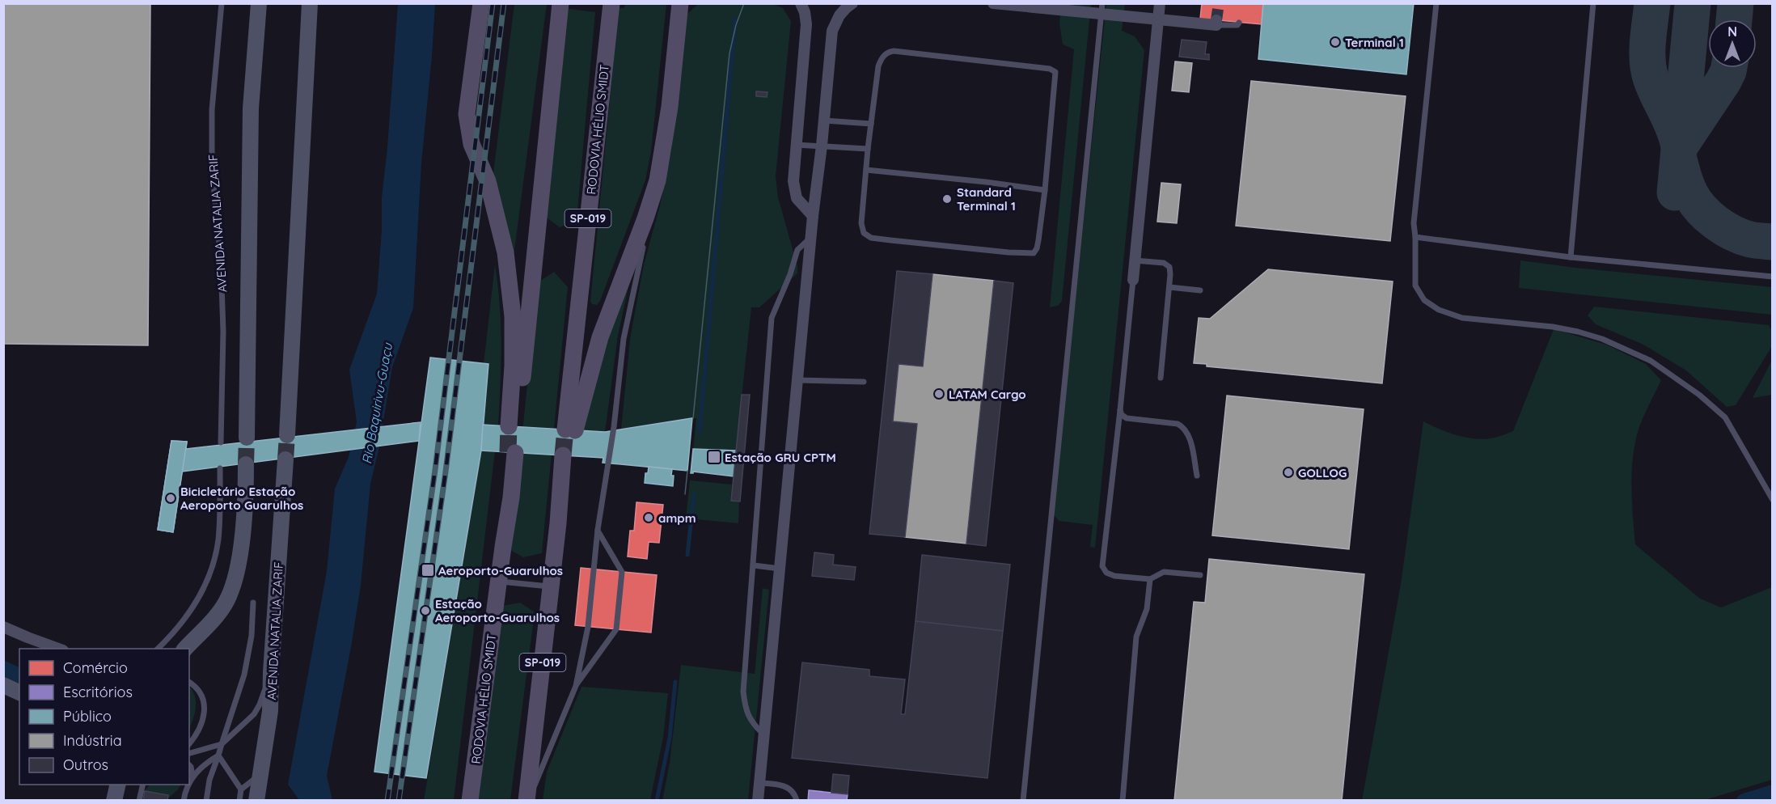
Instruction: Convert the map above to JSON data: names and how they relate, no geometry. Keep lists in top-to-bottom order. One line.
{"streets":{"main road":["RODOVIA HÉLIO SMIDT","SP-019","AVENIDA NATALIA ZARIF"]},"water":["Rio Baquirivu-Guaçu"],"places":{"other":["Terminal 1","Standard Terminal 1","LATAM Cargo","GOLLOG","Bicicletário Estação Aeroporto Guarulhos","ampm","Estação Aeroporto-Guarulhos"],"transit":["Estação GRU CPTM","Aeroporto-Guarulhos"]},"legend":["Comércio","Escritórios","Público","Indústria","Outros"],"north":"top"}
